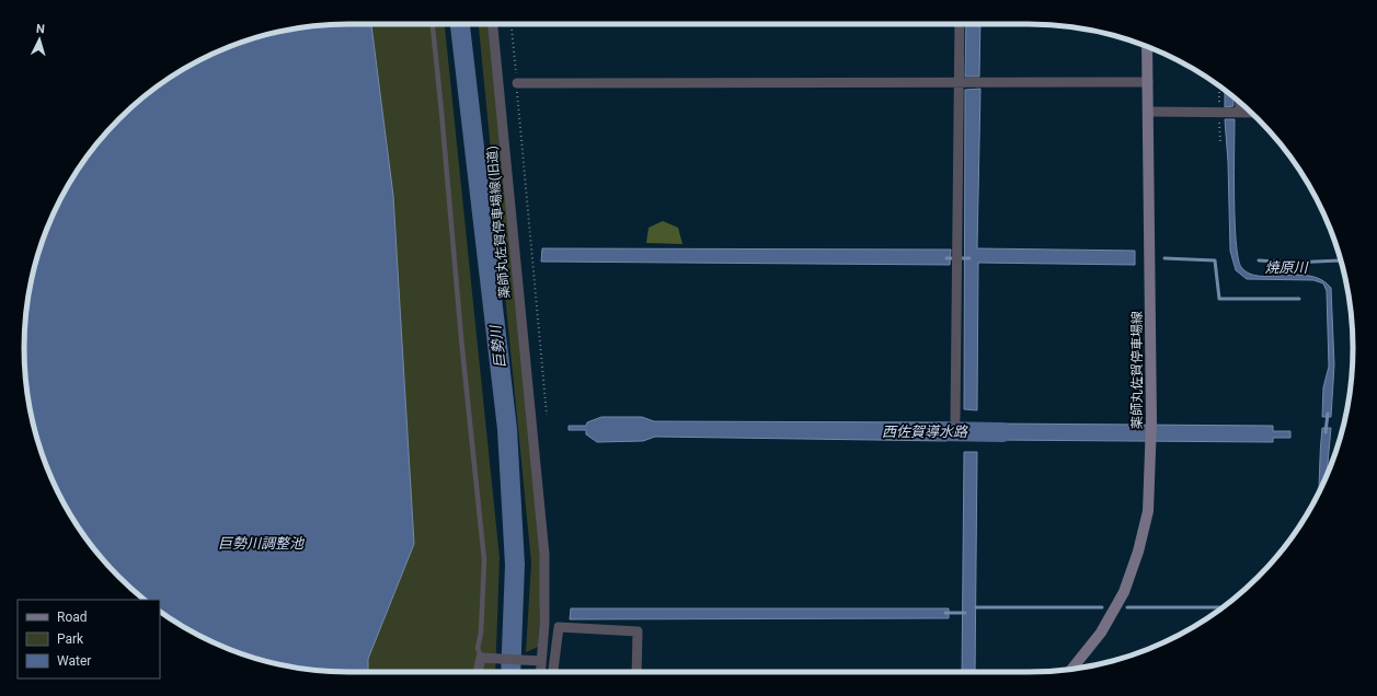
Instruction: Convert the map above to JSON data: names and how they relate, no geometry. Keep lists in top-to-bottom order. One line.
{"streets":{"main road":["薬師丸佐賀停車場線"],"street":["薬師丸佐賀停車場線(旧道)"]},"water":["焼原川","巨勢川","西佐賀導水路","巨勢川調整池"],"legend":["Road","Park","Water"],"north":"top"}
